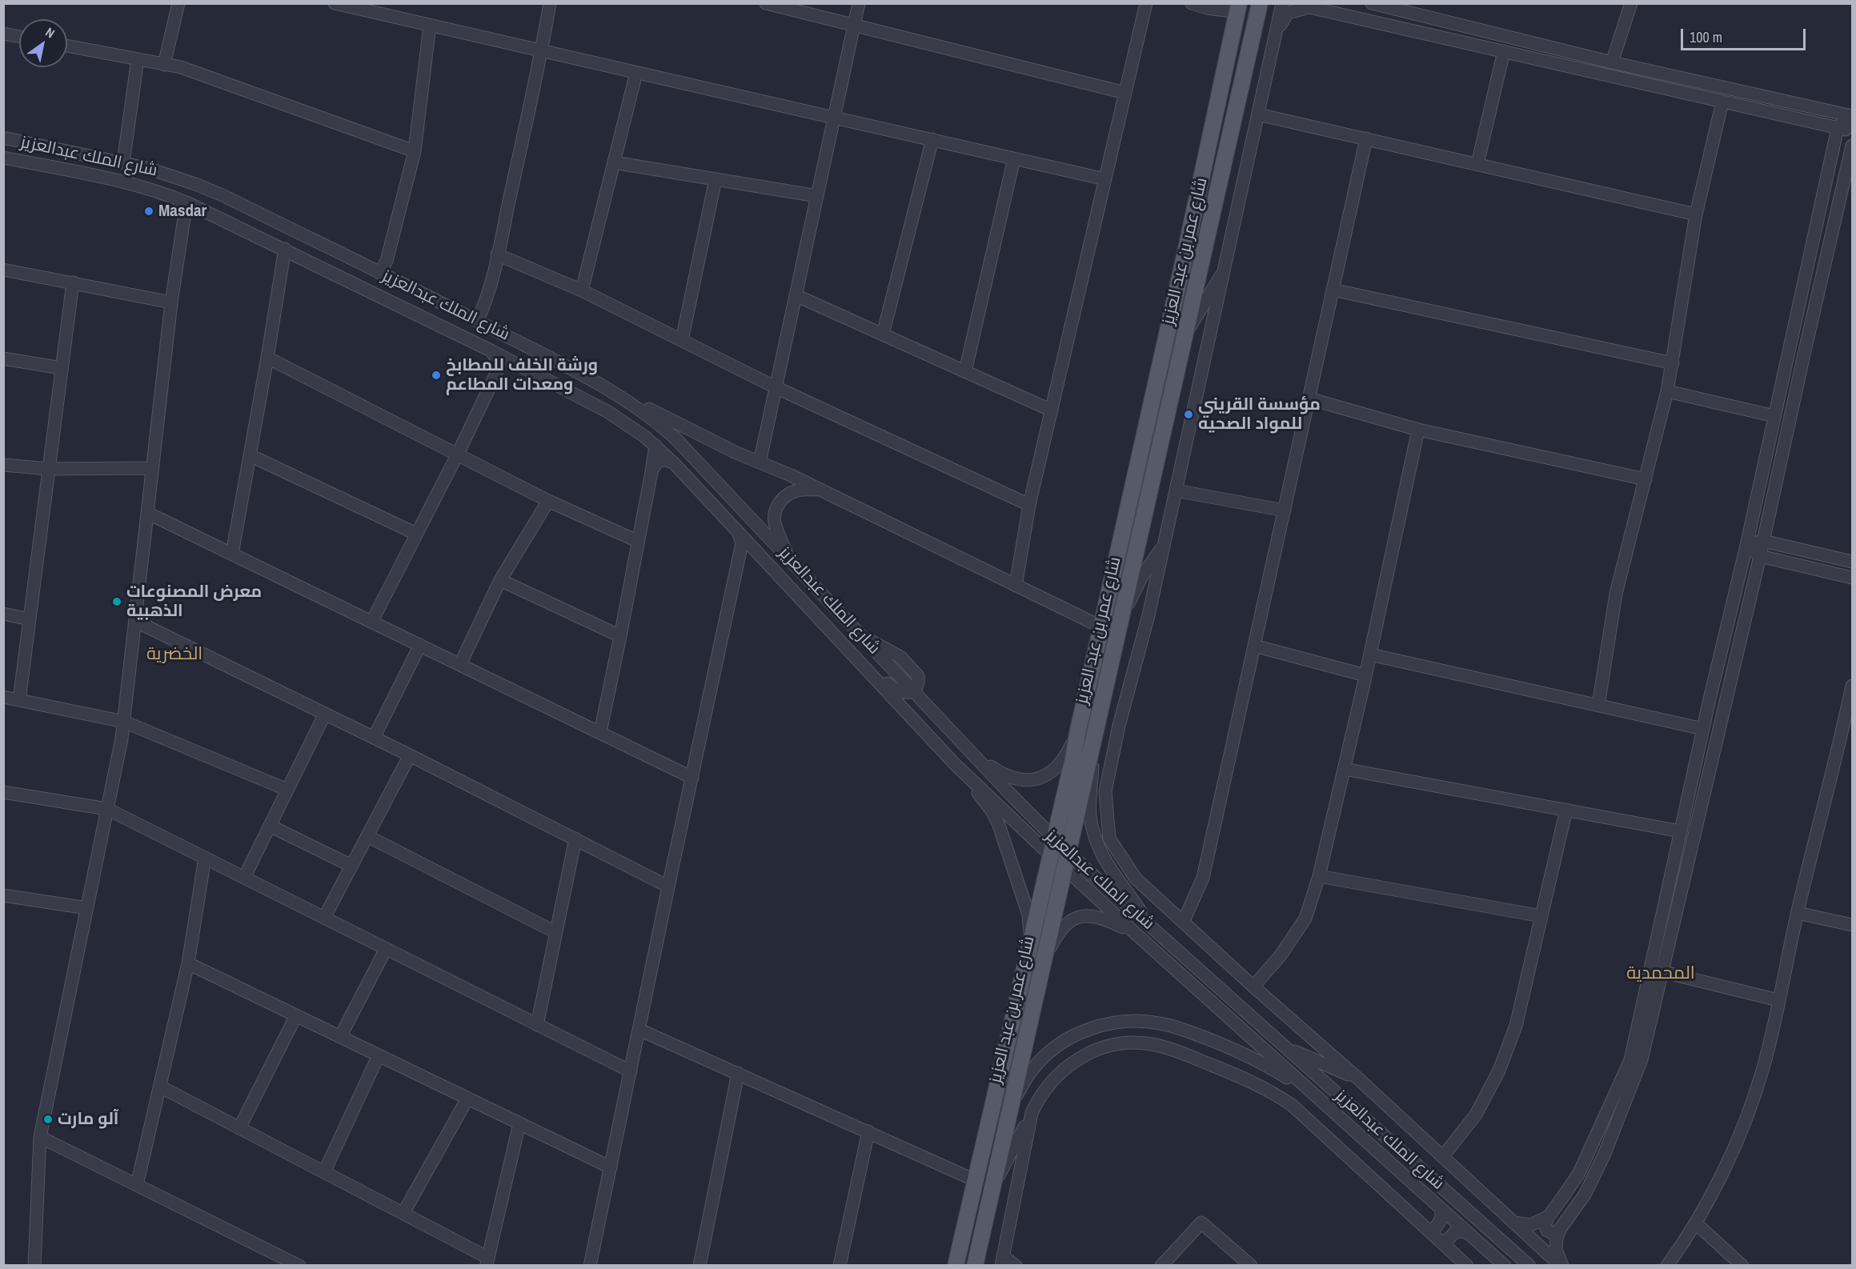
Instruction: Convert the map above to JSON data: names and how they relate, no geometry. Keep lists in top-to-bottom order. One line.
{"streets":{"main road":["شارع عمر بن عبد العزيز"],"street":["شارع الملك عبدالعزيز"]},"crossings":[["شارع الملك عبدالعزيز","شارع عمر بن عبد العزيز"]],"districts":["الخضرية","المحمدية"],"places":["Masdar","ورشة الخلف للمطابخ ومعدات المطاعم","مؤسسة القريني للمواد الصحيه","معرض المصنوعات الذهبية","آلو مارت"],"scale_bar":"100 m","north":"top right"}
